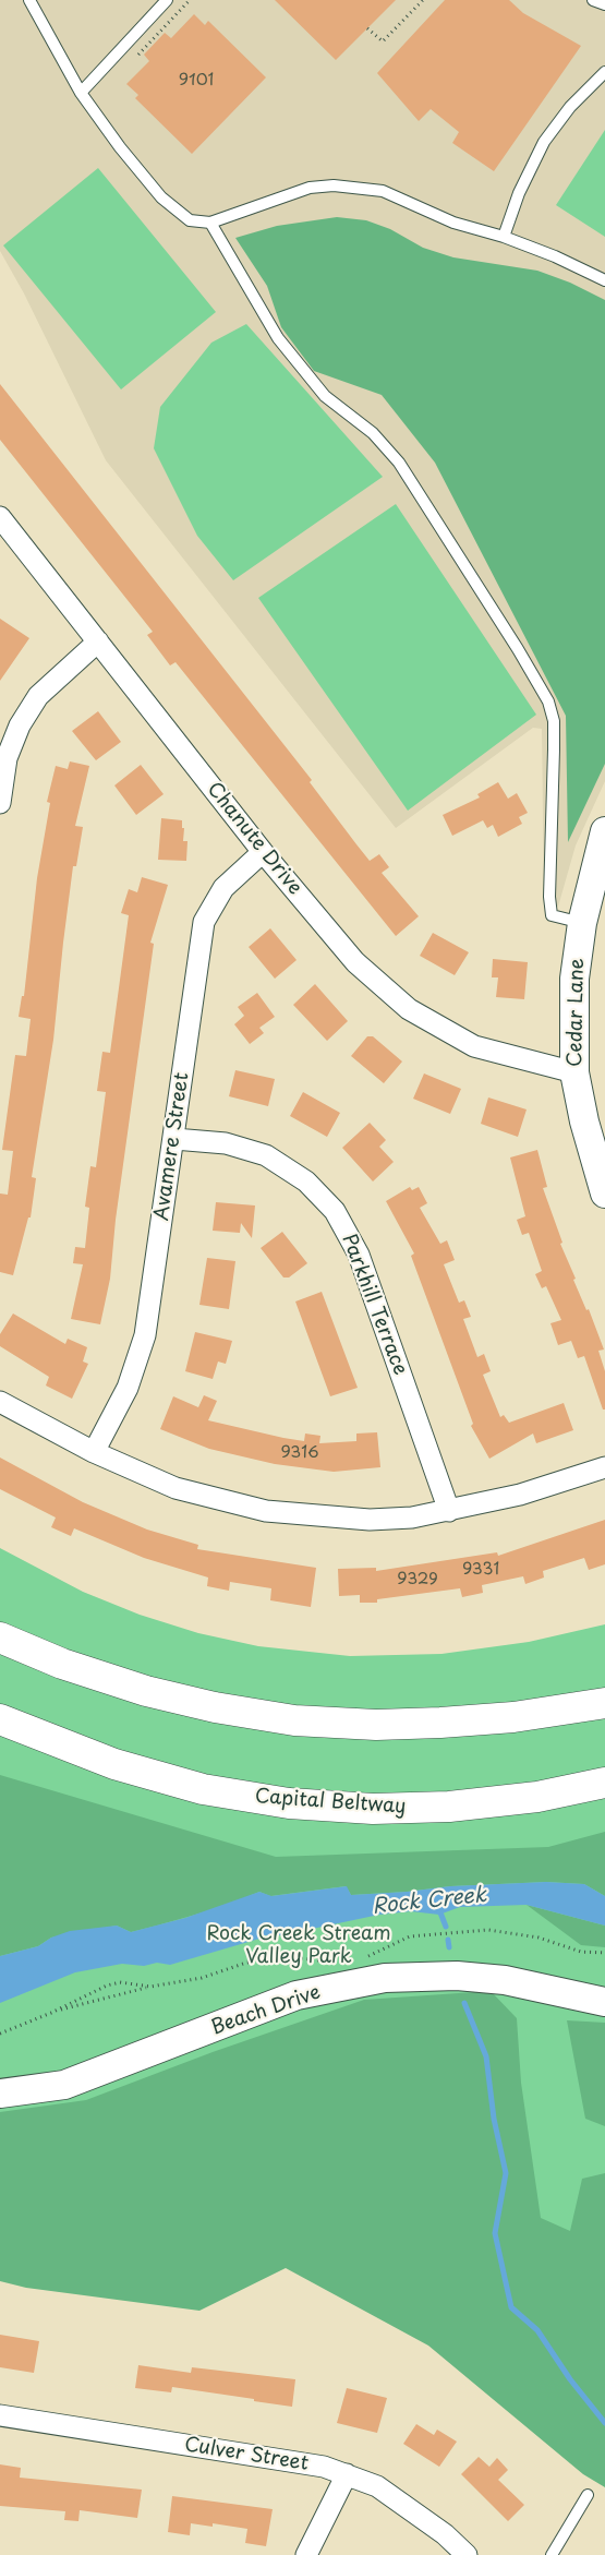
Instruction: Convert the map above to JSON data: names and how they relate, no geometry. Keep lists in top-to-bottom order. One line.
{"streets":{"highway":["Capital Beltway"],"street":["Chanute Drive","Cedar Lane","Avamere Street","Parkhill Terrace","Beach Drive","Culver Street"]},"crossings":[["Chanute Drive","Cedar Lane"],["Chanute Drive","Avamere Street"],["Avamere Street","Parkhill Terrace"]],"water":["Rock Creek"],"parks":["Rock Creek Stream Valley Park"],"house_numbers":["9101","9316","9331","9329"]}
